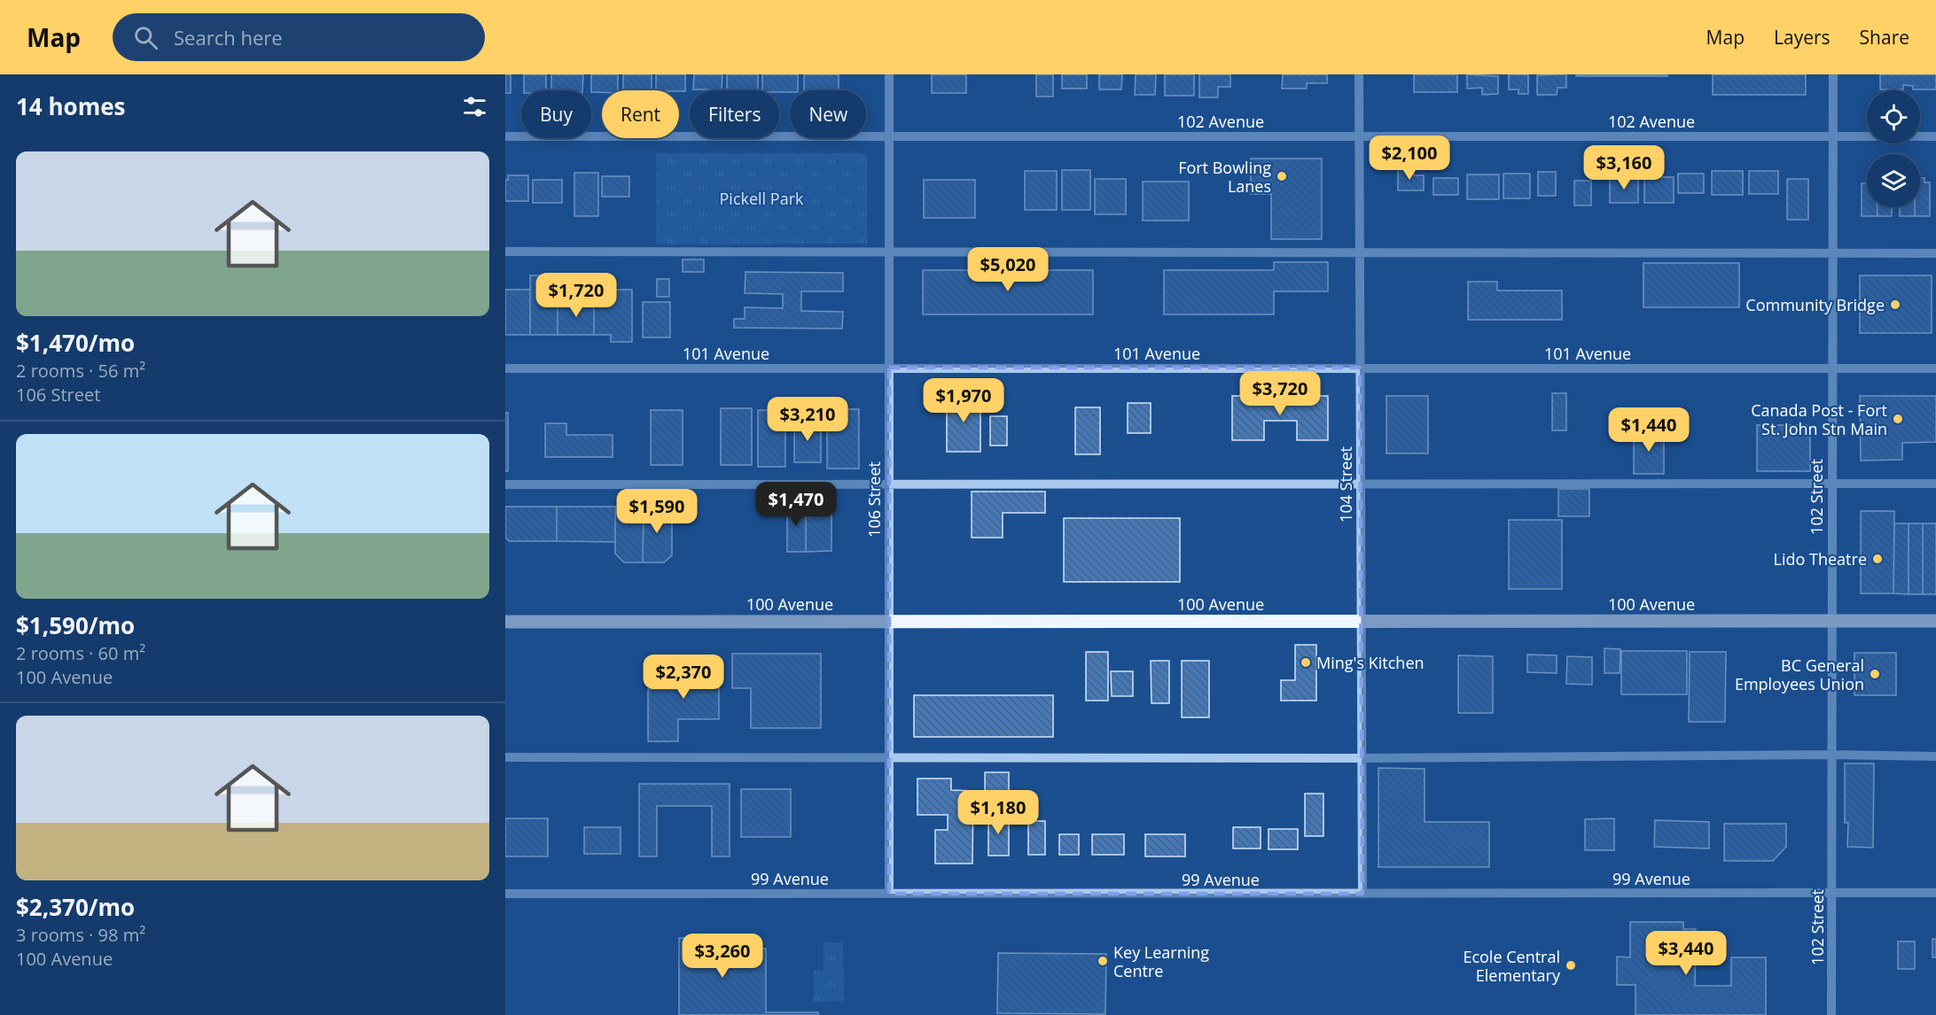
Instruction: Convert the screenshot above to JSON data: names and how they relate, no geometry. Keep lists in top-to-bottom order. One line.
{"streets":{"main road":["100 Avenue"],"street":["102 Avenue","101 Avenue","104 Street","102 Street","106 Street","99 Avenue"]},"crossings":[["102 Avenue","104 Street"],["102 Avenue","102 Street"],["102 Avenue","106 Street"],["101 Avenue","104 Street"],["101 Avenue","102 Street"],["101 Avenue","106 Street"],["104 Street","100 Avenue"],["104 Street","99 Avenue"],["102 Street","100 Avenue"],["102 Street","99 Avenue"],["106 Street","100 Avenue"],["106 Street","99 Avenue"]],"parks":["Pickell Park"],"places":["Fort Bowling Lanes","Community Bridge","Canada Post - Fort St. John Stn Main","Lido Theatre","Ming's Kitchen","BC General Employees Union","Key Learning Centre","Ecole Central Elementary"],"page":{"header":"Map","search":"Search here","nav":["Map","Layers","Share"],"heading":"14 homes","chip":["Buy","Rent","Filters","New"],"price":["$2,100","$3,160","$5,020","$1,720","$3,720","$1,970","$3,210","$1,440","$1,470","$1,590","$2,370","$1,180","$3,440","$3,260"],"list":[{"name":"$1,470/mo","note":"2 rooms · 56 m² · 106 Street"},{"name":"$1,590/mo","note":"2 rooms · 60 m² · 100 Avenue"},{"name":"$2,370/mo","note":"3 rooms · 98 m² · 100 Avenue"}]}}
